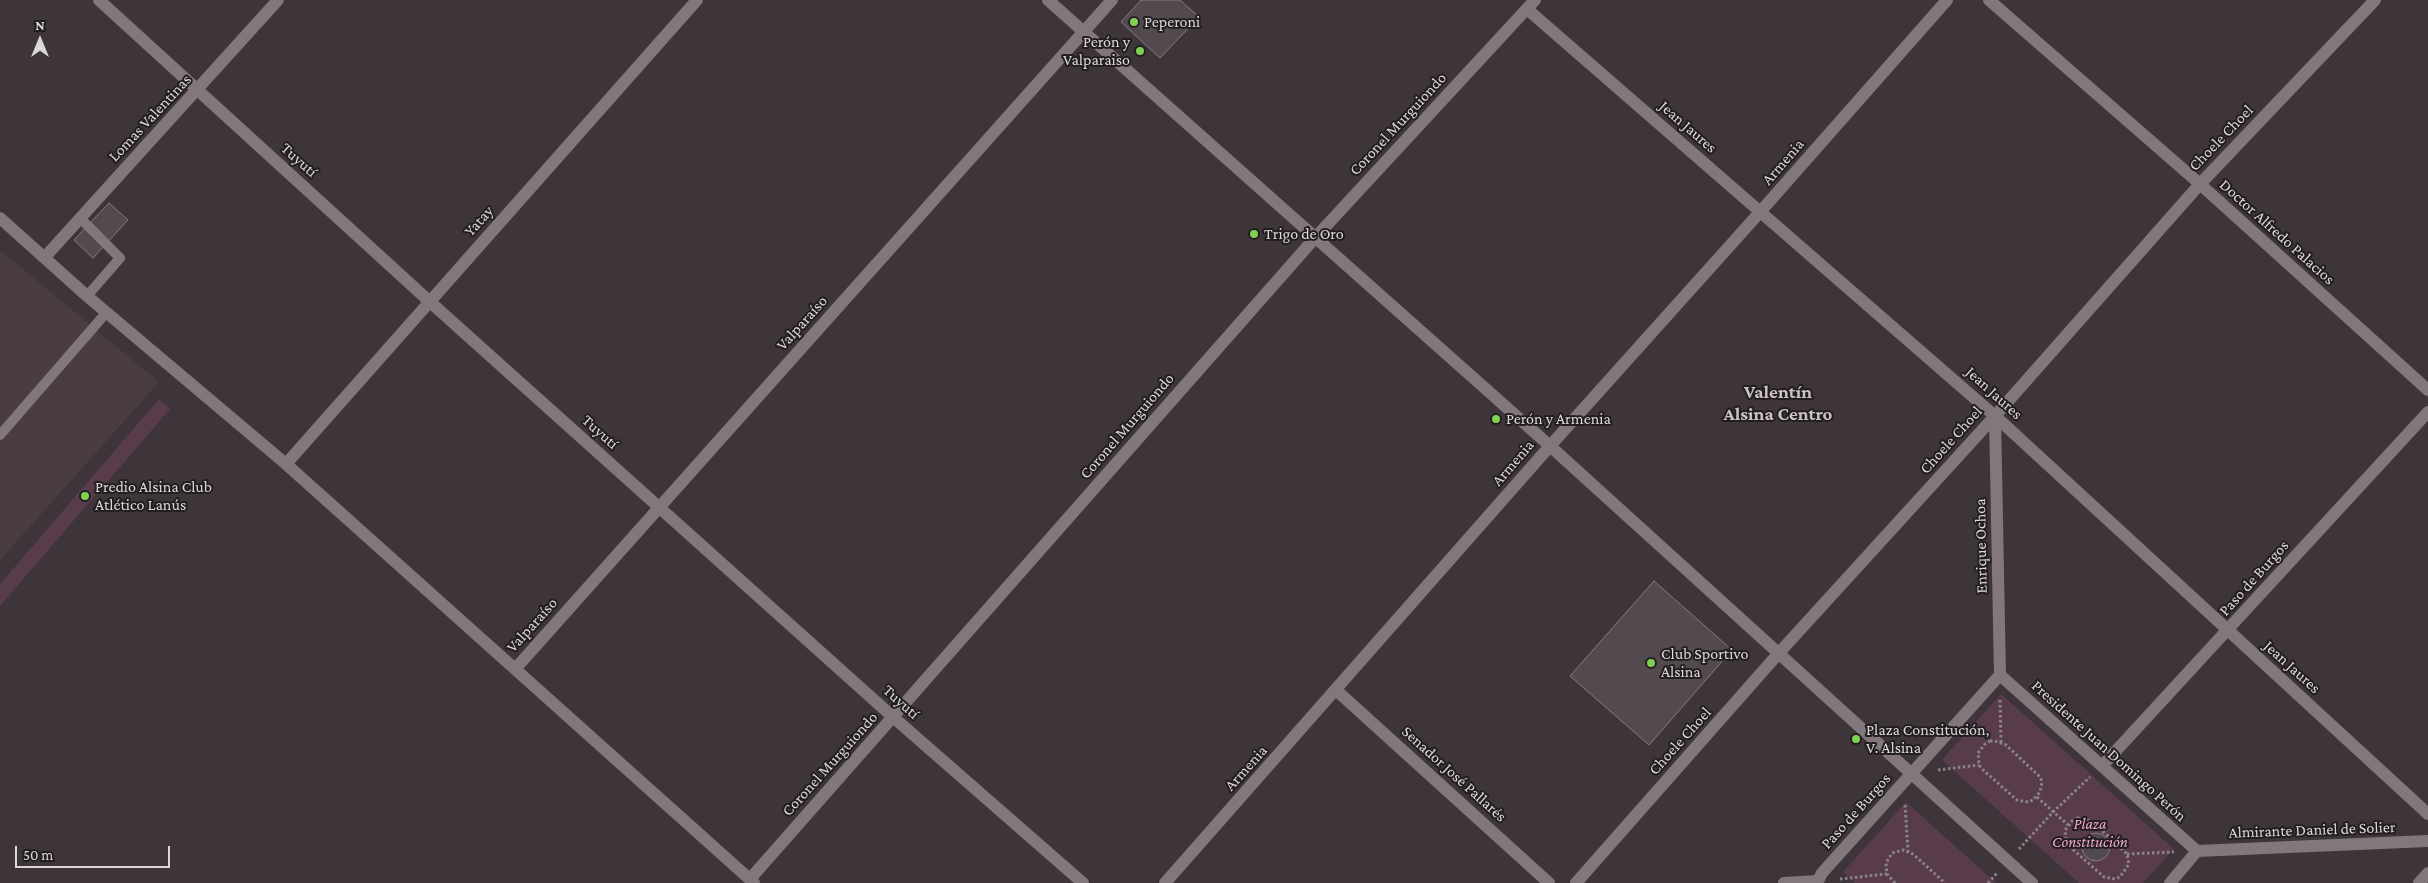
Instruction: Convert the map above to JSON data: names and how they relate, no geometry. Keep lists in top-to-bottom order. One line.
{"streets":{"street":["Lomas Valentinas","Coronel Murguiondo","Jean Jaures","Choele Choel","Tuyutí","Armenia","Yatay","Doctor Alfredo Palacios","Valparaíso","Enrique Ochoa","Paso de Burgos","Presidente Juan Domingo Perón","Senador José Pallarés","Almirante Daniel de Solier"]},"crossings":[["Lomas Valentinas","Tuyutí"],["Coronel Murguiondo","Jean Jaures"],["Coronel Murguiondo","Tuyutí"],["Jean Jaures","Choele Choel"],["Jean Jaures","Armenia"],["Jean Jaures","Enrique Ochoa"],["Jean Jaures","Paso de Burgos"],["Choele Choel","Doctor Alfredo Palacios"],["Choele Choel","Enrique Ochoa"],["Tuyutí","Yatay"],["Tuyutí","Valparaíso"],["Armenia","Senador José Pallarés"],["Enrique Ochoa","Paso de Burgos"],["Enrique Ochoa","Presidente Juan Domingo Perón"],["Paso de Burgos","Presidente Juan Domingo Perón"],["Presidente Juan Domingo Perón","Almirante Daniel de Solier"]],"districts":["Valentín Alsina Centro"],"parks":["Plaza Constitución"],"places":["Peperoni","Perón y Valparaiso","Trigo de Oro","Perón y Armenia","Predio Alsina Club Atlético Lanús","Club Sportivo Alsina","Plaza Constitución, V. Alsina"],"scale_bar":"50 m","north":"top"}
